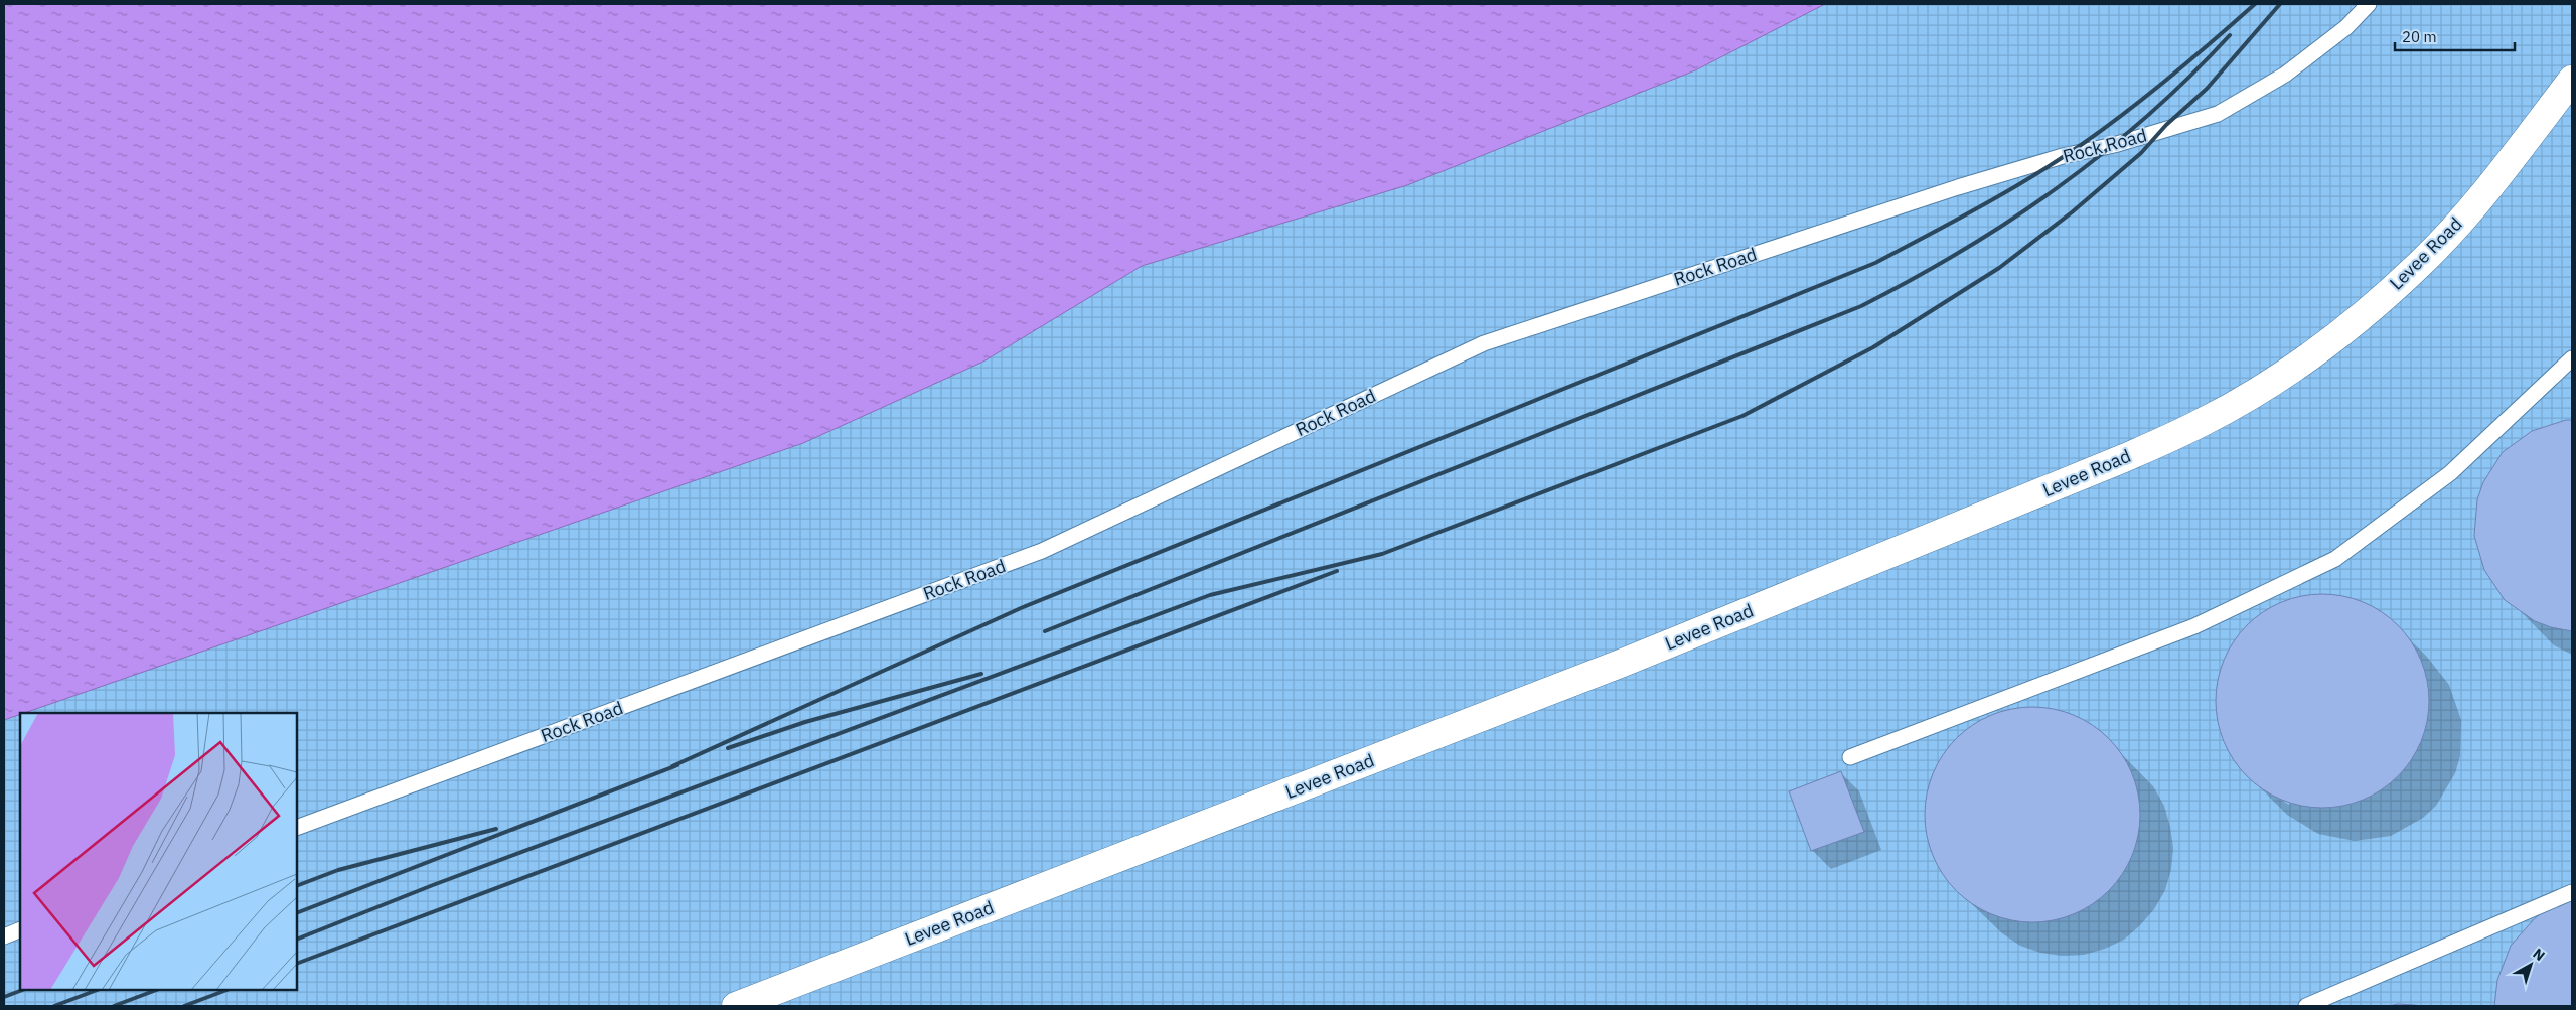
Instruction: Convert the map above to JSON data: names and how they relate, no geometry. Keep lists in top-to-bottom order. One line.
{"streets":{"street":["Levee Road"],"lane":["Rock Road"]},"scale_bar":"20 m","north":"top right"}
